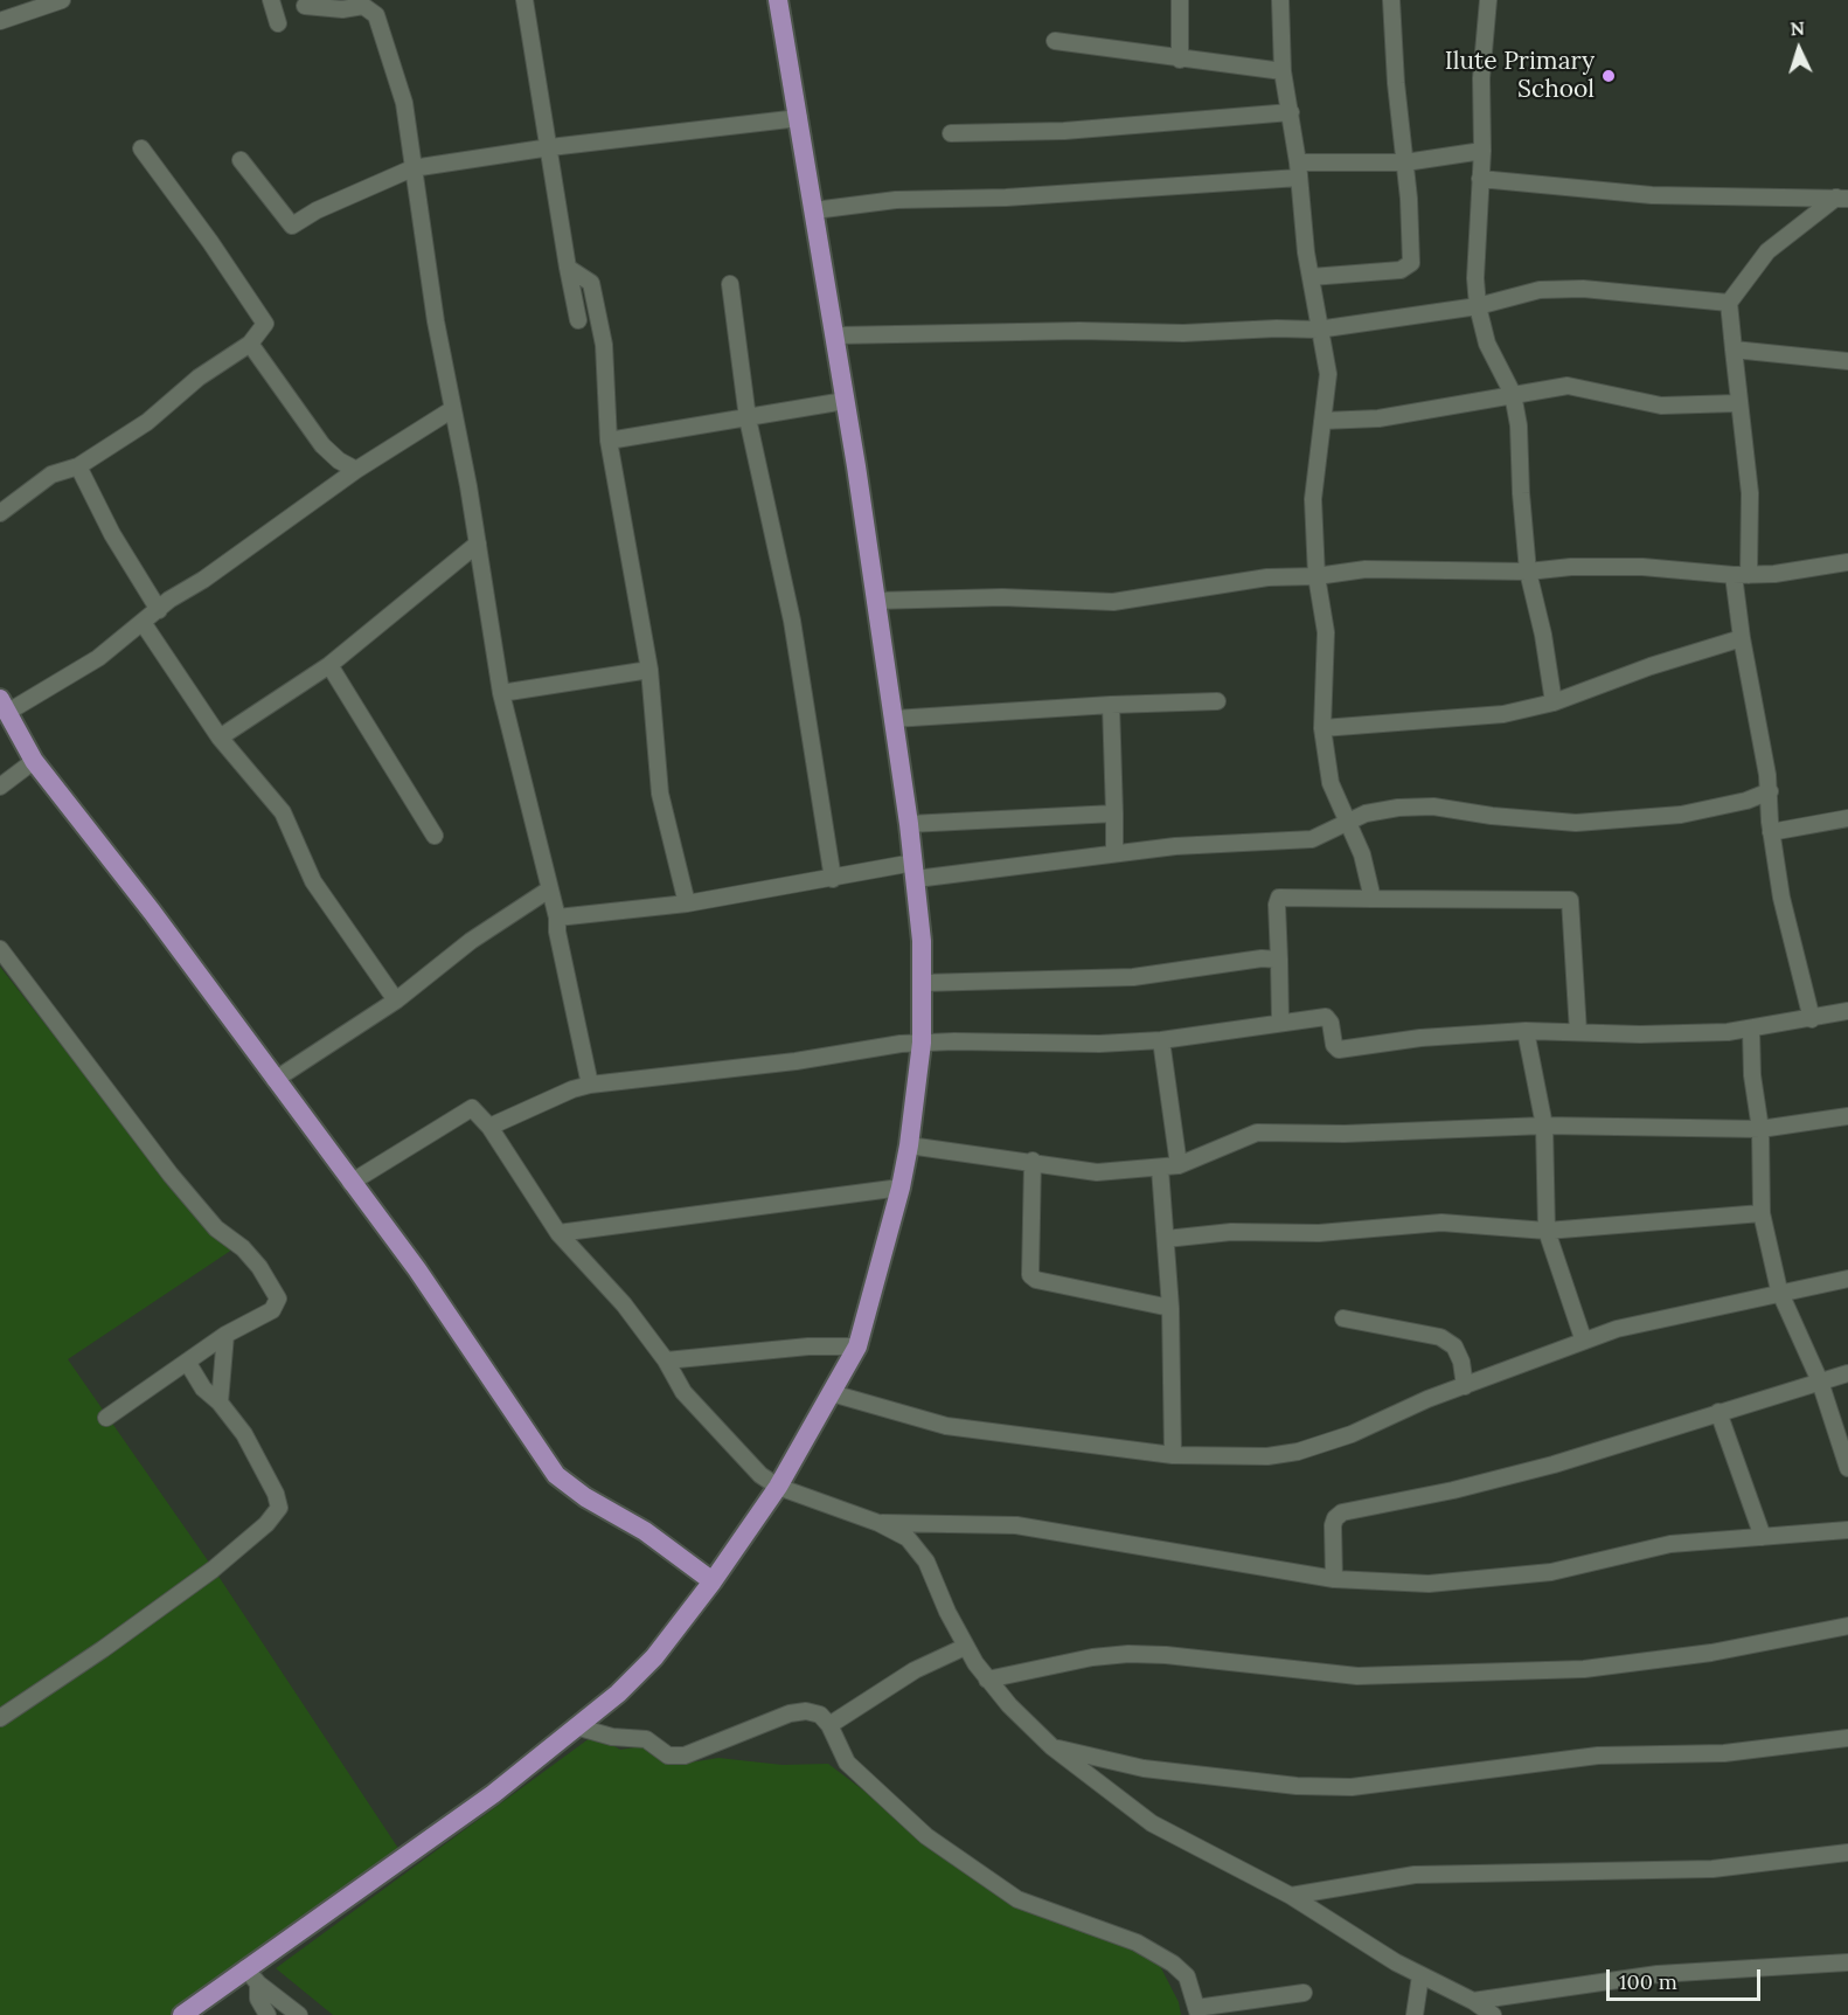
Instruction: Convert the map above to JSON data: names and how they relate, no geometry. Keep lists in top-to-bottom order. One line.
{"places":["Ilute Primary School"],"scale_bar":"100 m","north":"top"}
